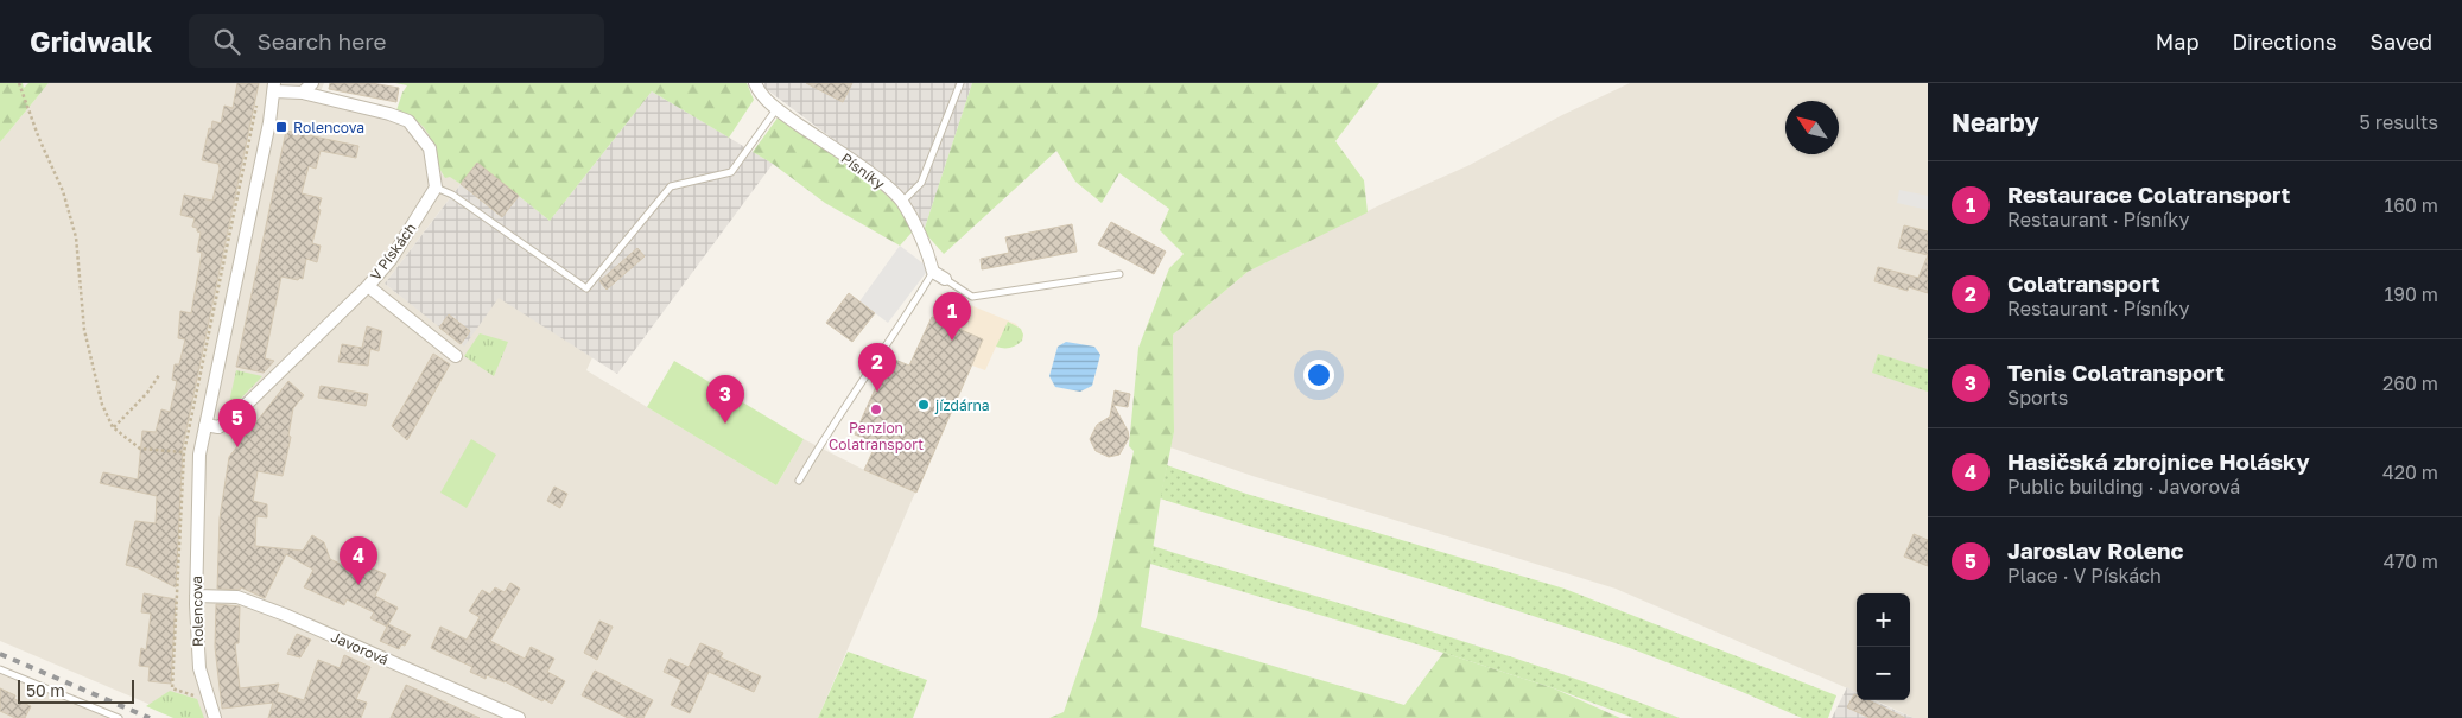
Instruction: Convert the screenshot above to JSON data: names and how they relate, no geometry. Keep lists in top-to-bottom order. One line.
{"streets":{"street":["Písníky","V Pískách","Rolencova","Javorová"]},"crossings":[["V Pískách","Rolencova"],["Rolencova","Javorová"]],"places":{"transit":["Rolencova"],"other":["jízdárna","Penzion Colatransport"]},"scale_bar":"50 m","north":"top left","page":{"header":"Gridwalk","search":"Search here","nav":["Map","Directions","Saved"],"heading":["Nearby","5 results"],"list":[{"mark":"1","name":"Restaurace Colatransport","note":"Restaurant · Písníky","value":"160 m"},{"mark":"2","name":"Colatransport","note":"Restaurant · Písníky","value":"190 m"},{"mark":"3","name":"Tenis Colatransport","note":"Sports","value":"260 m"},{"mark":"4","name":"Hasičská zbrojnice Holásky","note":"Public building · Javorová","value":"420 m"},{"mark":"5","name":"Jaroslav Rolenc","note":"Place · V Pískách","value":"470 m"}],"pins":["1","2","3","5","4"],"map_buttons":["+","−"],"scale":"50 m"}}
